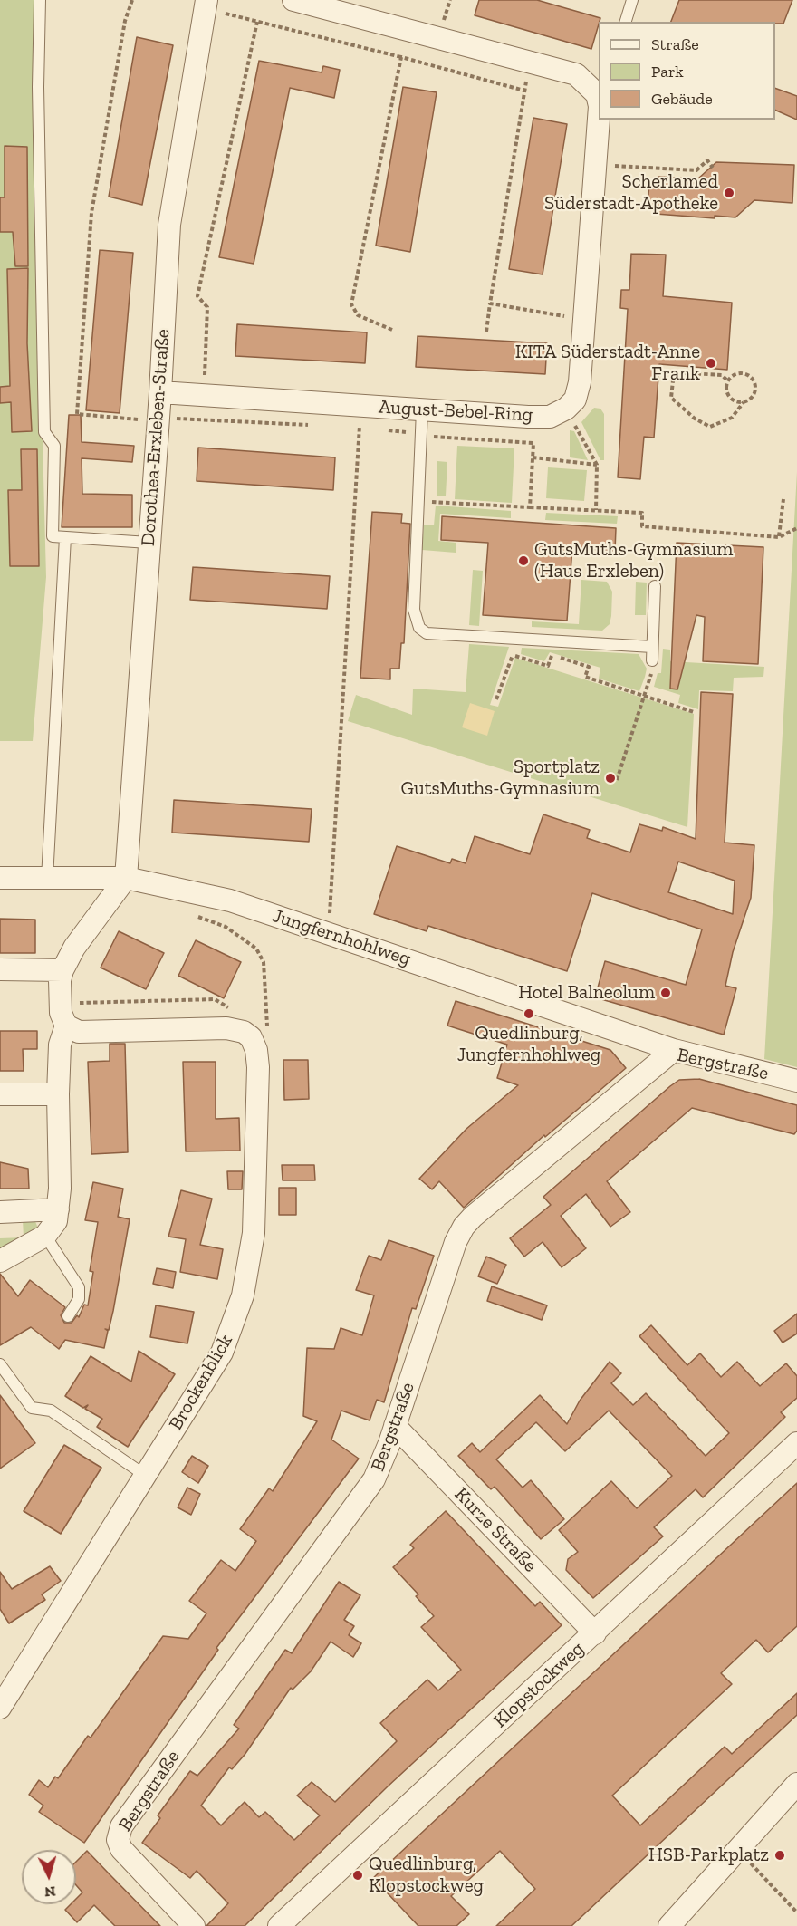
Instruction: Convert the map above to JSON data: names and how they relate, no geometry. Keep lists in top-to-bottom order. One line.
{"streets":{"street":["August-Bebel-Ring","Dorothea-Erxleben-Straße","Jungfernhohlweg","Bergstraße","Brockenblick","Kurze Straße","Klopstockweg"]},"crossings":[["August-Bebel-Ring","Dorothea-Erxleben-Straße"],["Dorothea-Erxleben-Straße","Jungfernhohlweg"],["Jungfernhohlweg","Bergstraße"],["Bergstraße","Kurze Straße"],["Kurze Straße","Klopstockweg"]],"places":["Scherlamed Süderstadt-Apotheke","KITA Süderstadt-Anne Frank","GutsMuths-Gymnasium (Haus Erxleben)","Sportplatz GutsMuths-Gymnasium","Hotel Balneolum","Quedlinburg, Jungfernhohlweg","HSB-Parkplatz","Quedlinburg, Klopstockweg"],"legend":["Straße","Park","Gebäude"],"north":"bottom"}
